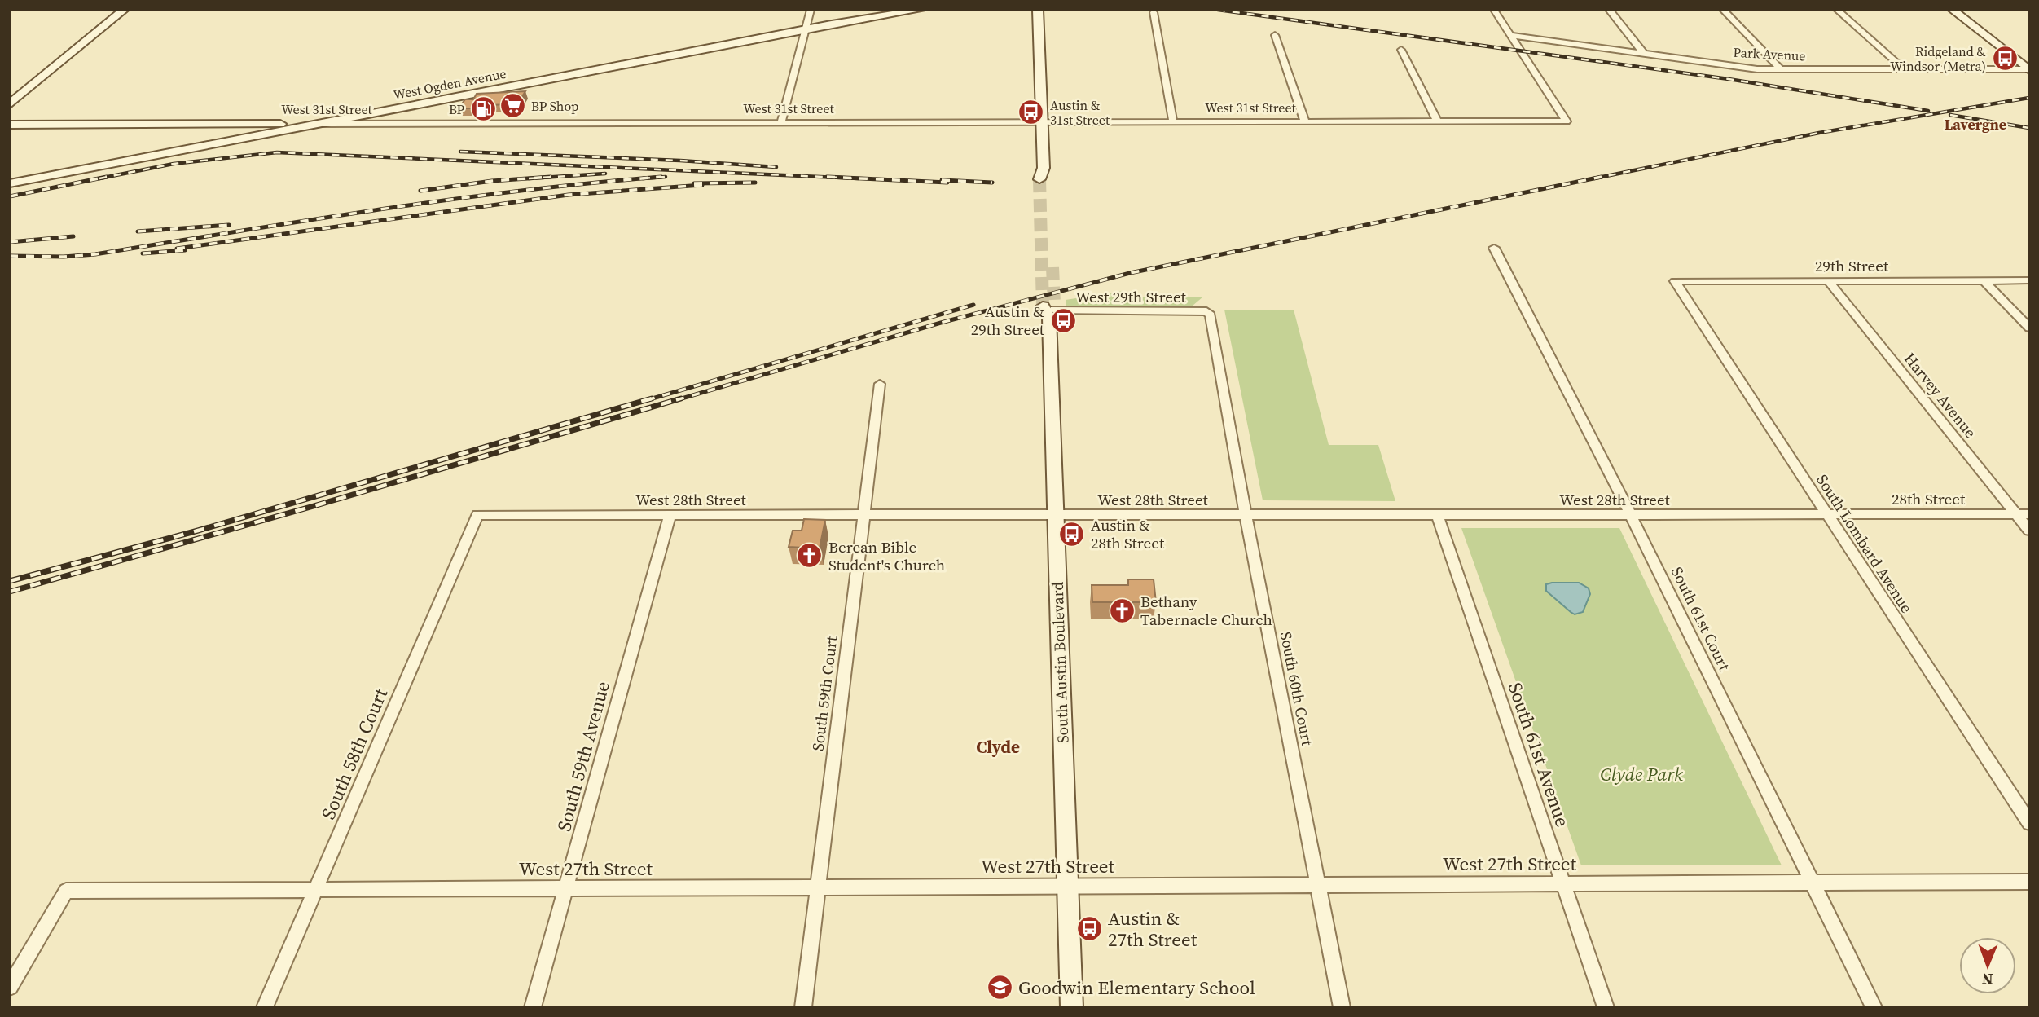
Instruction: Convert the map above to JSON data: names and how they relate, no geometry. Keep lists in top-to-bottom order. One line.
{"streets":{"main road":["West Ogden Avenue","West 31st Street","South Austin Boulevard"],"street":["Park Avenue","29th Street","West 29th Street","Harvey Avenue","28th Street","West 28th Street","South Lombard Avenue","South 61st Court","South 60th Court","South 59th Court","South 58th Court","South 61st Avenue","South 59th Avenue","West 27th Street"]},"crossings":[["Park Avenue","West 31st Street"],["West Ogden Avenue","West 31st Street"],["29th Street","Harvey Avenue"],["29th Street","South Lombard Avenue"],["West 29th Street","South Austin Boulevard"],["West 29th Street","South 60th Court"],["Harvey Avenue","28th Street"],["28th Street","West 28th Street"],["28th Street","South Lombard Avenue"],["West 28th Street","South Lombard Avenue"],["West 28th Street","South 61st Court"],["West 28th Street","South Austin Boulevard"],["West 28th Street","South 60th Court"],["West 28th Street","South 59th Court"],["West 28th Street","South 58th Court"],["West 28th Street","South 61st Avenue"],["West 28th Street","South 59th Avenue"],["South 61st Court","West 27th Street"],["South Austin Boulevard","West 27th Street"],["South 60th Court","West 27th Street"],["South 59th Court","West 27th Street"],["South 58th Court","West 27th Street"],["South 61st Avenue","West 27th Street"],["South 59th Avenue","West 27th Street"]],"districts":["Lavergne","Clyde"],"parks":["Clyde Park"],"places":{"bus stop":["Ridgeland & Windsor (Metra)","Austin & 31st Street","Austin & 29th Street","Austin & 28th Street","Austin & 27th Street"],"supermarket":["BP Shop"],"fuel station":["BP"],"church":["Berean Bible Student's Church","Bethany Tabernacle Church"],"school or university":["Goodwin Elementary School"]},"north":"bottom"}
